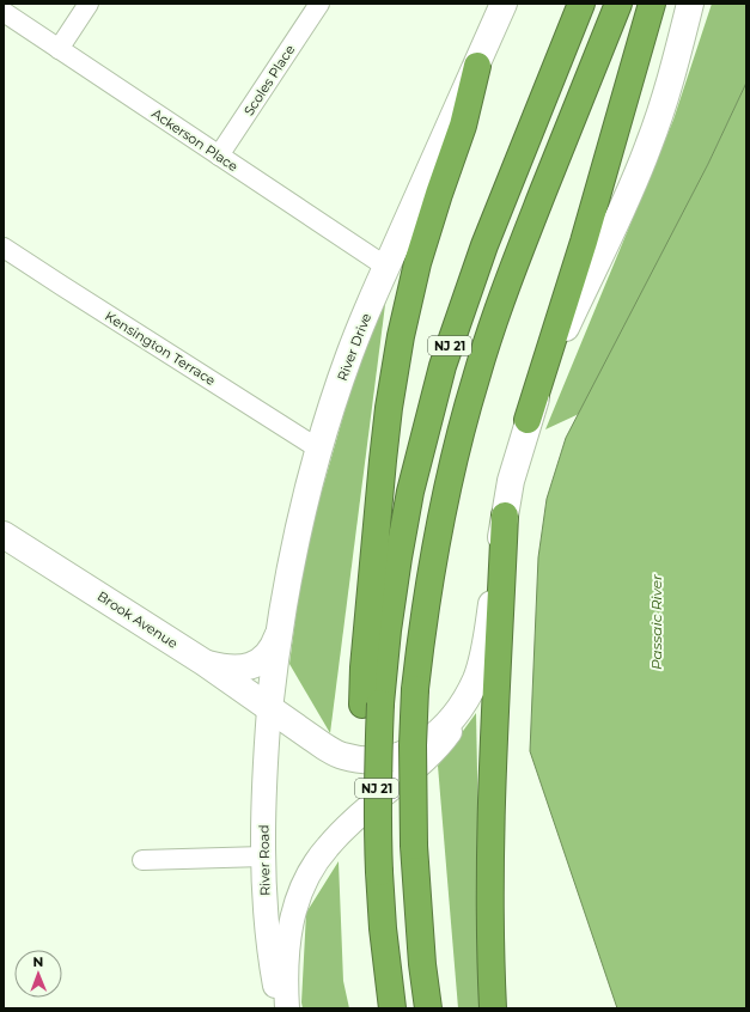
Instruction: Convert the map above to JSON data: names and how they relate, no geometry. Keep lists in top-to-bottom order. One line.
{"streets":{"highway":["NJ 21"],"main road":["River Drive","Brook Avenue"],"street":["Scoles Place","Ackerson Place","Kensington Terrace","River Road"]},"crossings":[["Scoles Place","Ackerson Place"],["Ackerson Place","River Drive"],["River Drive","Kensington Terrace"],["River Drive","Brook Avenue"],["River Drive","River Road"],["Brook Avenue","River Road"]],"water":["Passaic River"],"north":"top"}
